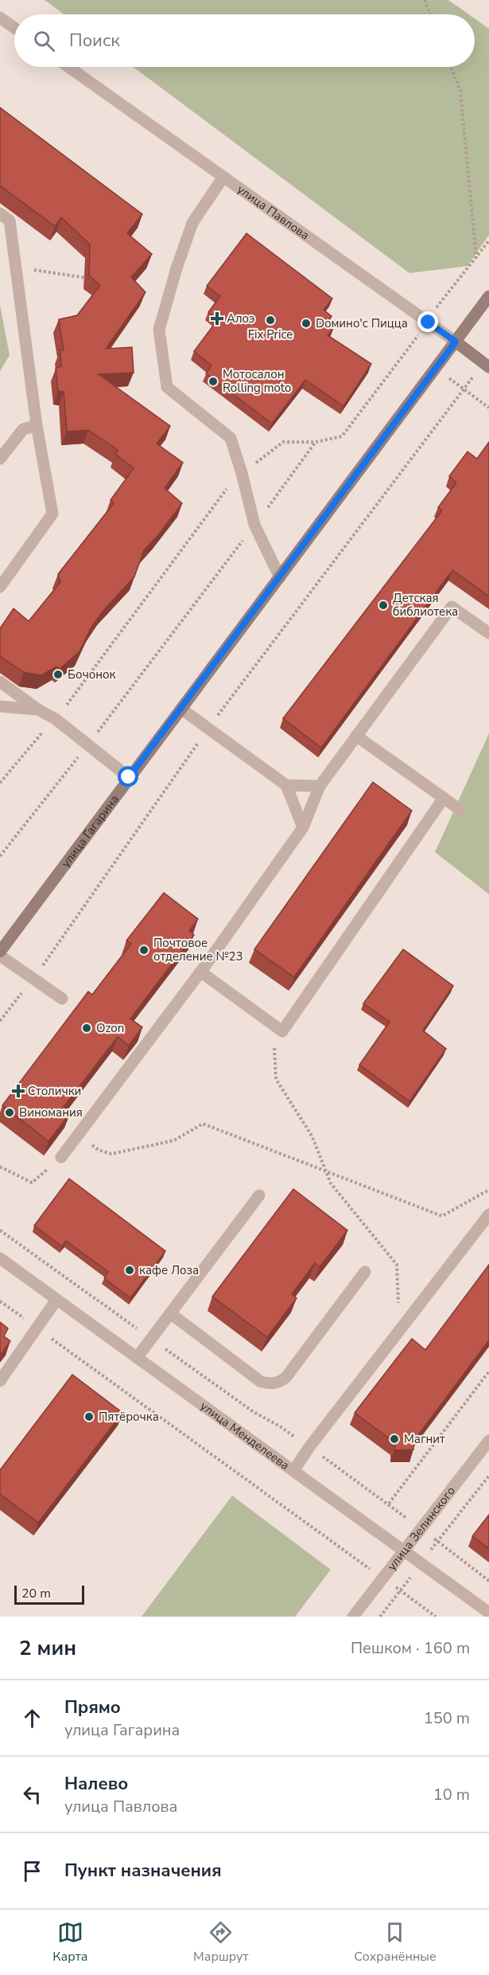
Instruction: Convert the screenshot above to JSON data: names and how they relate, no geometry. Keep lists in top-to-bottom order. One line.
{"streets":{"main road":["улица Павлова","улица Гагарина"],"street":["улица Менделеева","улица Зелинского"]},"crossings":[["улица Павлова","улица Гагарина"],["улица Менделеева","улица Зелинского"]],"places":{"health":["Алоэ","Столички"],"other":["Fix Price","Doмино'с Пицца","Мотосалон Rolling moto","Детская библиотека","Бочонок","Почтовое отделение №23","Ozon","Виномания","кафе Лоза","Пятёрочка","Магнит"]},"scale_bar":"20 m","page":{"search":"Поиск","scale":"20 m","heading":["2 мин","Пешком · 160 m"],"list":[["Прямо","улица Гагарина","150 m"],["Налево","улица Павлова","10 m"],"Пункт назначения"],"nav":["Карта","Маршрут","Сохранённые"]}}
